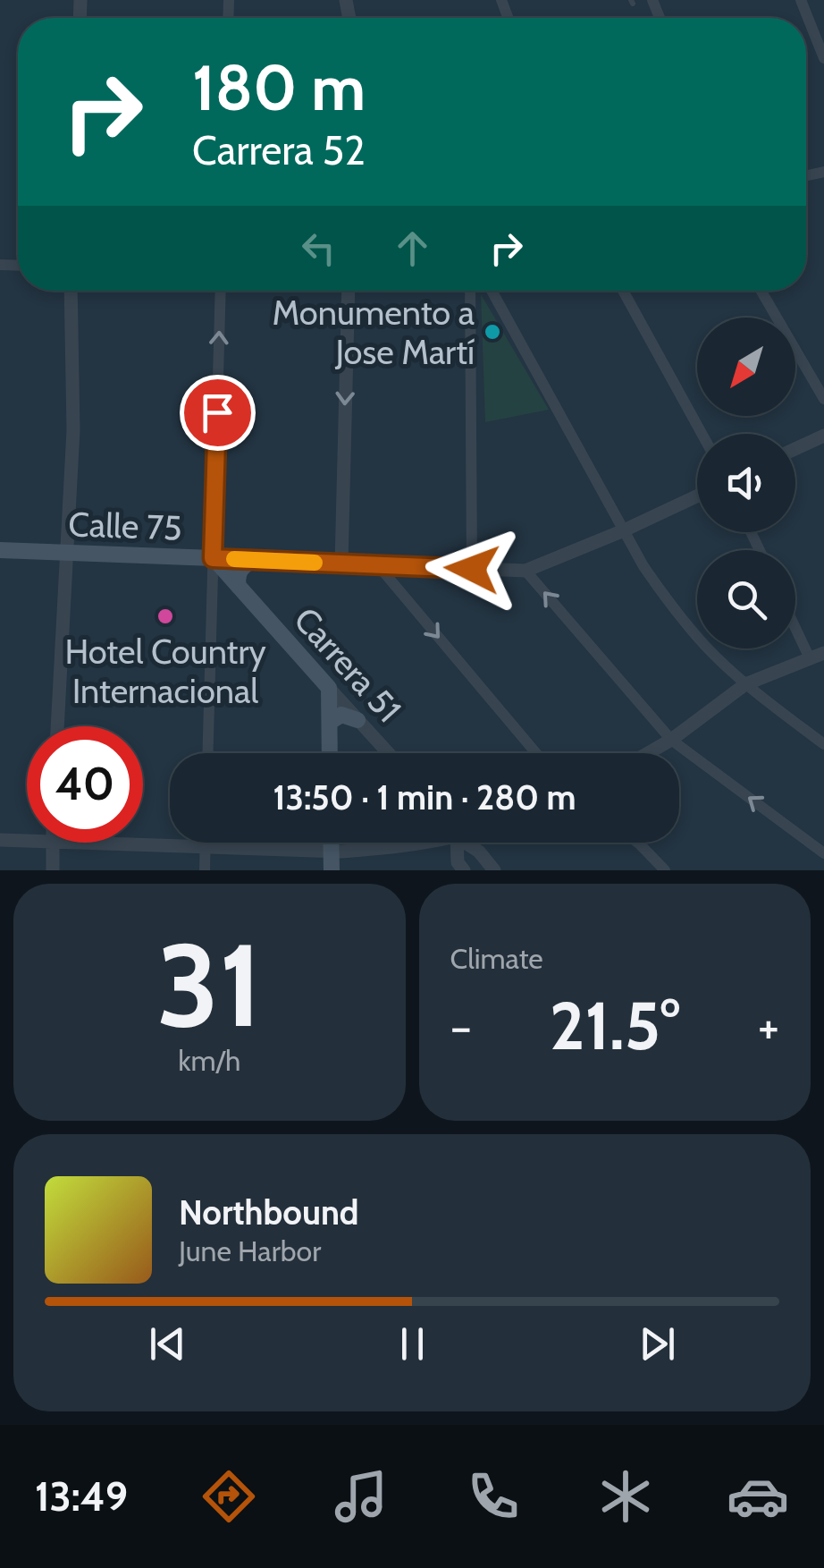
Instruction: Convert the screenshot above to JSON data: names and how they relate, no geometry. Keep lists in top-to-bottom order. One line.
{"streets":{"main road":["Calle 75","Carrera 51"]},"crossings":[["Calle 75","Carrera 51"]],"places":["Monumento a Jose Martí","Hotel Country Internacional"],"north":"bottom left","page":{"turn":["180 m","Carrera 52"],"limit":"40","trip":"13:50 · 1 min · 280 m","tile":[["31","km/h"],"Climate"],"heat":["−","21.5°","+"],"song":["Northbound","June Harbor"],"tabs":"13:49"}}
